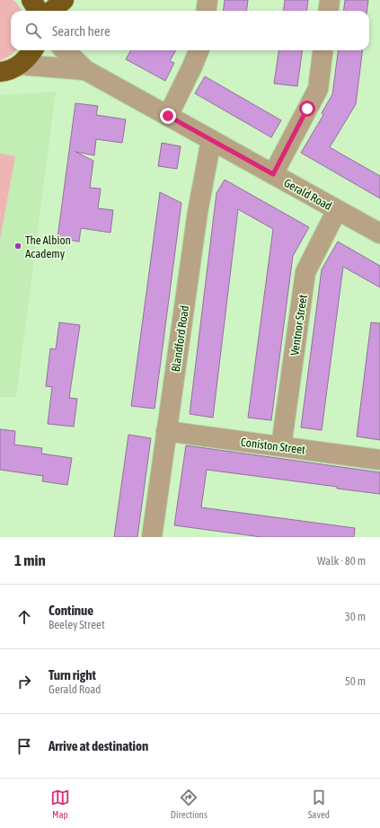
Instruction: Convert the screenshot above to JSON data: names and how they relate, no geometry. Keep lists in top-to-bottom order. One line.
{"streets":{"street":["Gerald Road","Ventnor Street","Blandford Road","Coniston Street"]},"crossings":[["Gerald Road","Ventnor Street"],["Gerald Road","Blandford Road"],["Ventnor Street","Coniston Street"],["Blandford Road","Coniston Street"]],"places":["The Albion Academy"],"page":{"search":"Search here","heading":["1 min","Walk · 80 m"],"list":[["Continue","Beeley Street","30 m"],["Turn right","Gerald Road","50 m"],"Arrive at destination"],"nav":["Map","Directions","Saved"]}}
